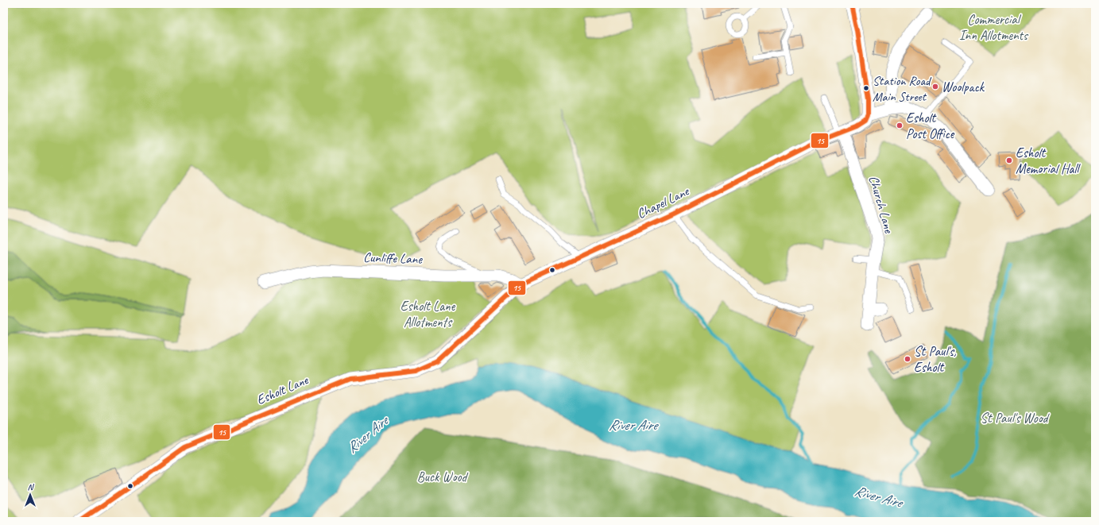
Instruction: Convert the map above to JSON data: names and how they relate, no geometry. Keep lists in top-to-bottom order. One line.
{"streets":{"street":["Chapel Lane","Church Lane","Cunliffe Lane","Esholt Lane"]},"crossings":[["Chapel Lane","Church Lane"],["Chapel Lane","Cunliffe Lane"],["Chapel Lane","Esholt Lane"]],"water":["River Aire"],"parks":["Commercial Inn Allotments","Esholt Lane Allotments","St Paul's Wood","Buck Wood"],"places":["Woolpack","Station Road Main Street","Esholt Post Office","Esholt Memorial Hall","St Paul's, Esholt"],"lines":["transit line 15"],"north":"top"}
